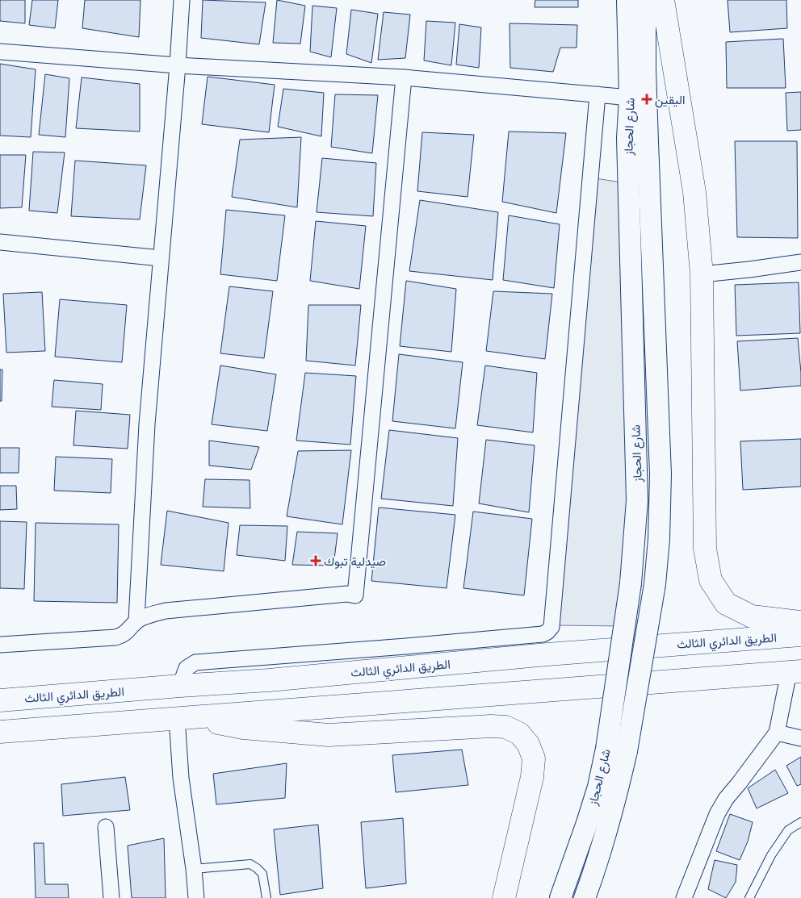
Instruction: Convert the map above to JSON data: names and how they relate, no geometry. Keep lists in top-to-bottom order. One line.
{"streets":{"highway":["الطريق الدائري الثالث"],"main road":["شارع الحجاز"]},"places":{"health":["اليقين","صيدلية تبوك"]}}
